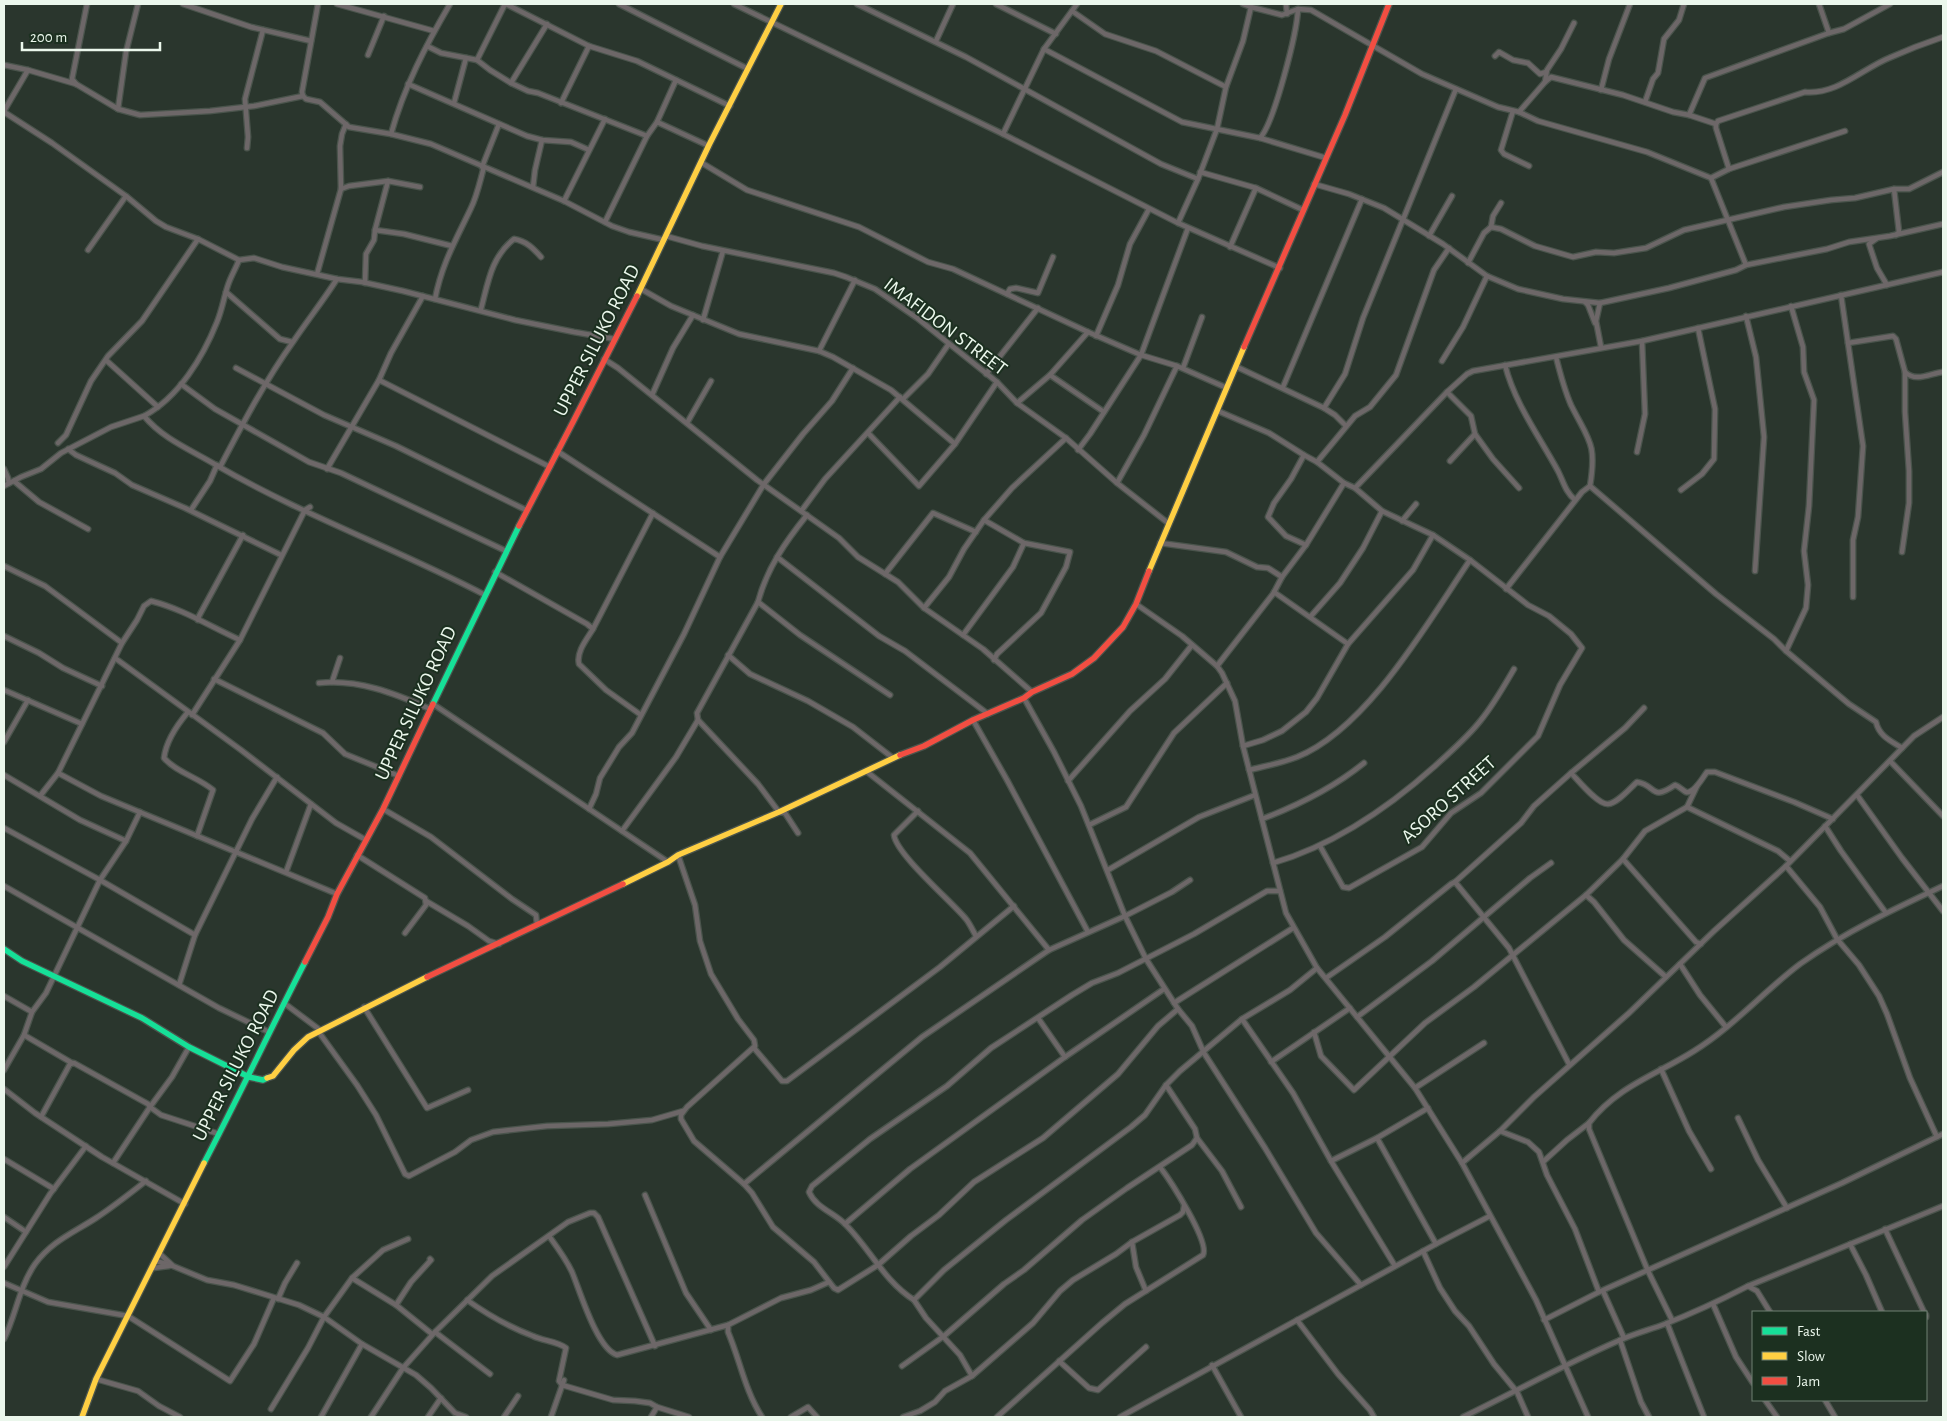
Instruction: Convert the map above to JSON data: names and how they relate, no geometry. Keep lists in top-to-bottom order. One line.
{"streets":{"street":["IMAFIDON STREET","UPPER SILUKO ROAD","ASORO STREET"]},"crossings":[["IMAFIDON STREET","UPPER SILUKO ROAD"]],"legend":["Fast","Slow","Jam"],"scale_bar":"200 m"}
